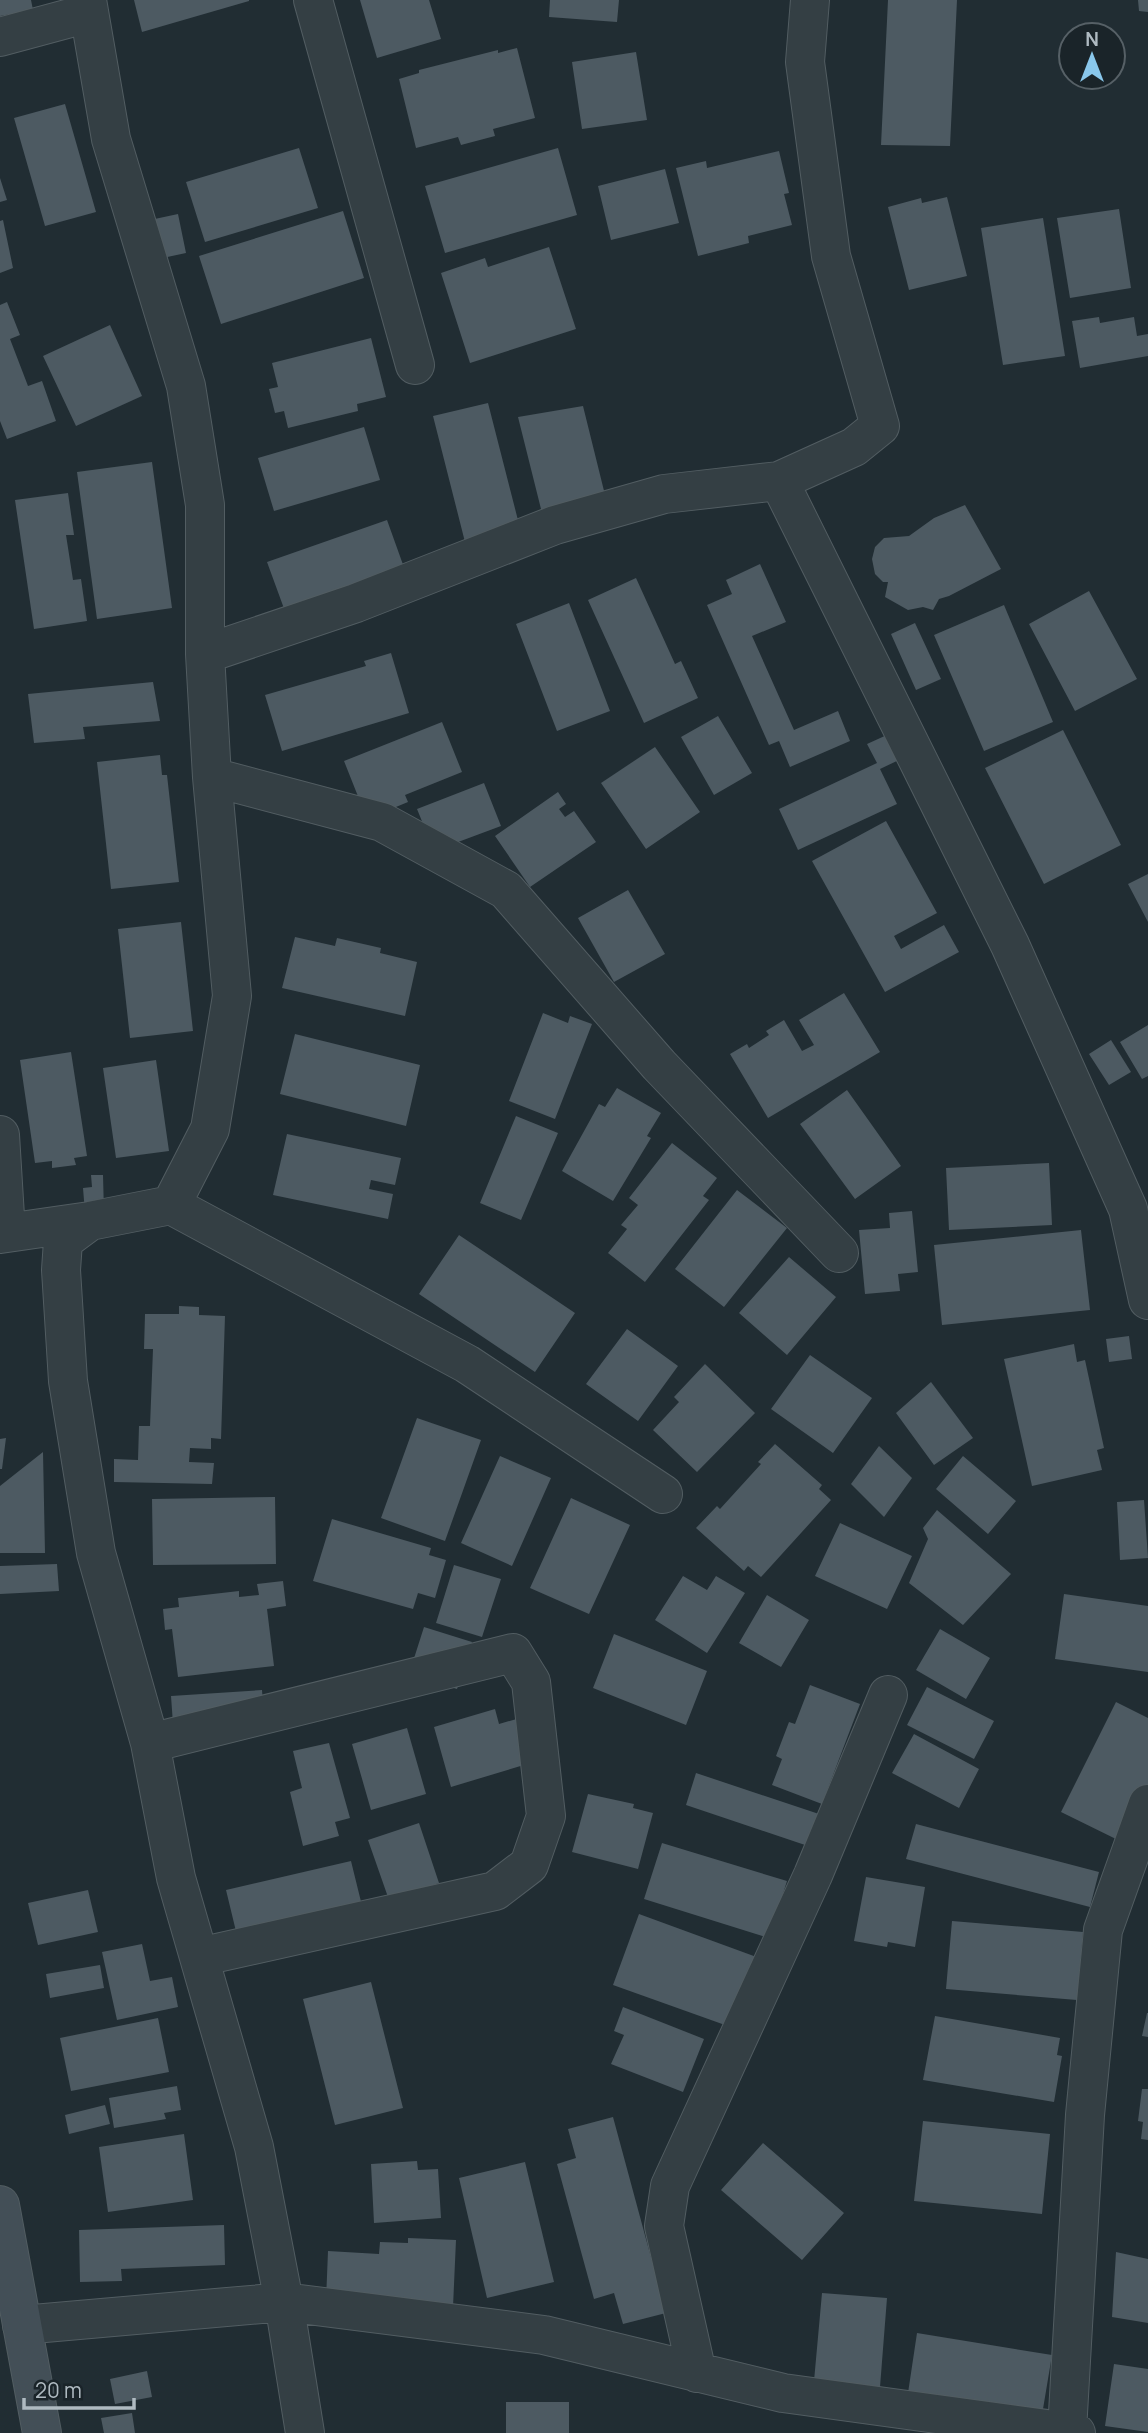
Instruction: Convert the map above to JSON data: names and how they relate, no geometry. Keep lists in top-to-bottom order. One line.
{"scale_bar":"20 m","north":"top"}
